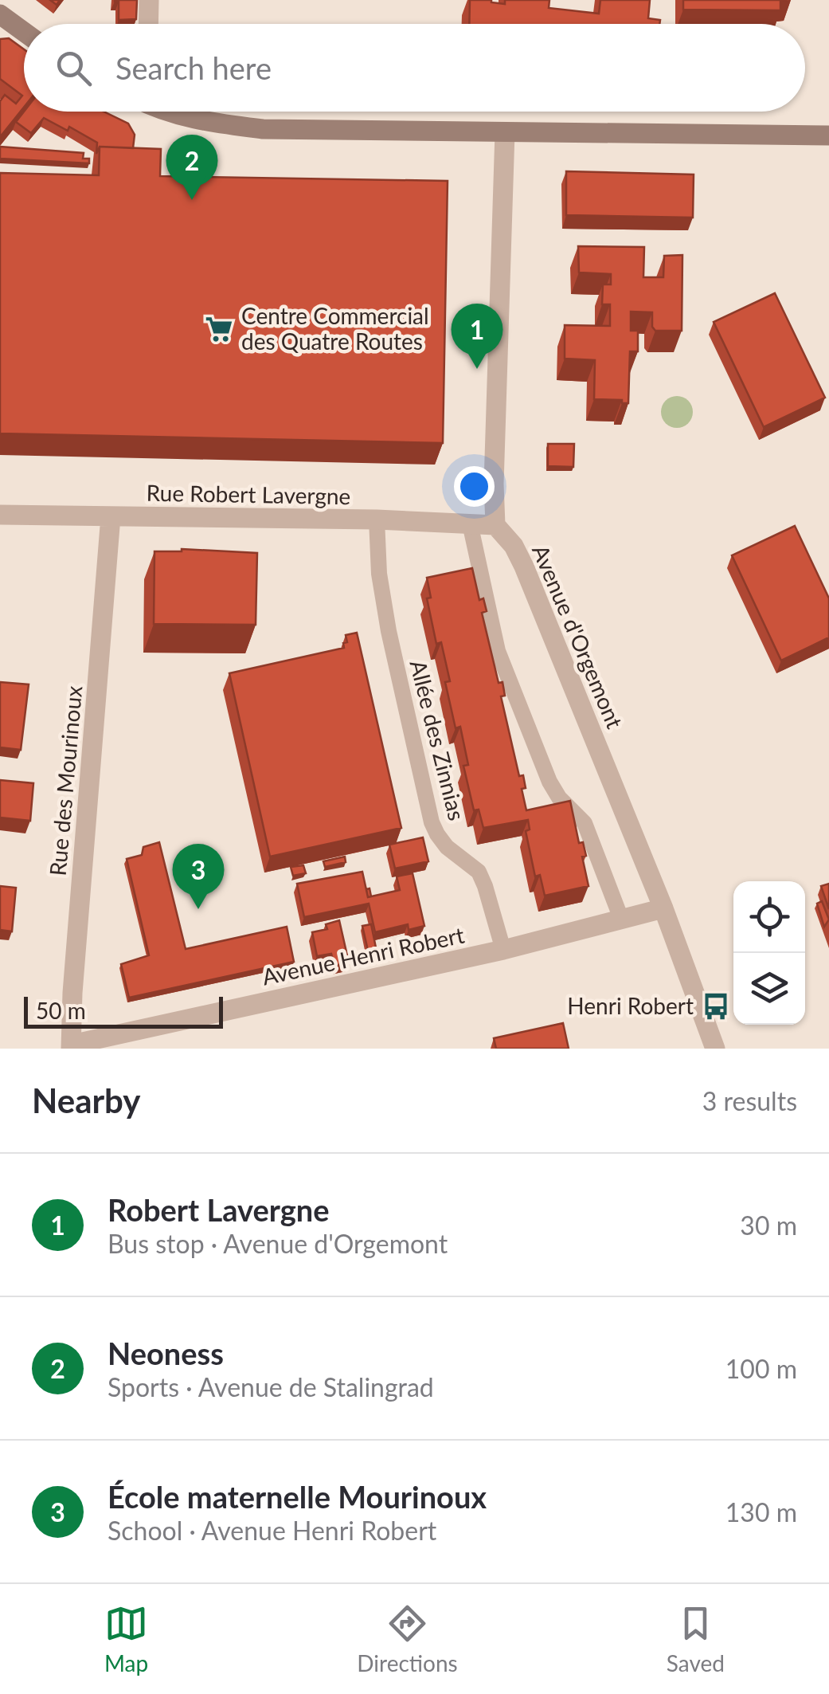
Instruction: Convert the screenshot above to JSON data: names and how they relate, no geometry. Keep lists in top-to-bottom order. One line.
{"streets":{"street":["Rue Robert Lavergne","Avenue d'Orgemont","Rue des Mourinoux","Avenue Henri Robert"],"lane":["Allée des Zinnias"]},"crossings":[["Rue Robert Lavergne","Avenue d'Orgemont"],["Rue Robert Lavergne","Allée des Zinnias"],["Rue Robert Lavergne","Rue des Mourinoux"],["Avenue d'Orgemont","Avenue Henri Robert"],["Allée des Zinnias","Avenue Henri Robert"],["Rue des Mourinoux","Avenue Henri Robert"]],"places":{"supermarket":["Centre Commercial des Quatre Routes"],"bus stop":["Henri Robert"]},"scale_bar":"50 m","page":{"search":"Search here","pins":["2","1","3"],"scale":"50 m","heading":["Nearby","3 results"],"list":[{"mark":"1","name":"Robert Lavergne","note":"Bus stop · Avenue d'Orgemont","value":"30 m"},{"mark":"2","name":"Neoness","note":"Sports · Avenue de Stalingrad","value":"100 m"},{"mark":"3","name":"École maternelle Mourinoux","note":"School · Avenue Henri Robert","value":"130 m"}],"nav":["Map","Directions","Saved"]}}
